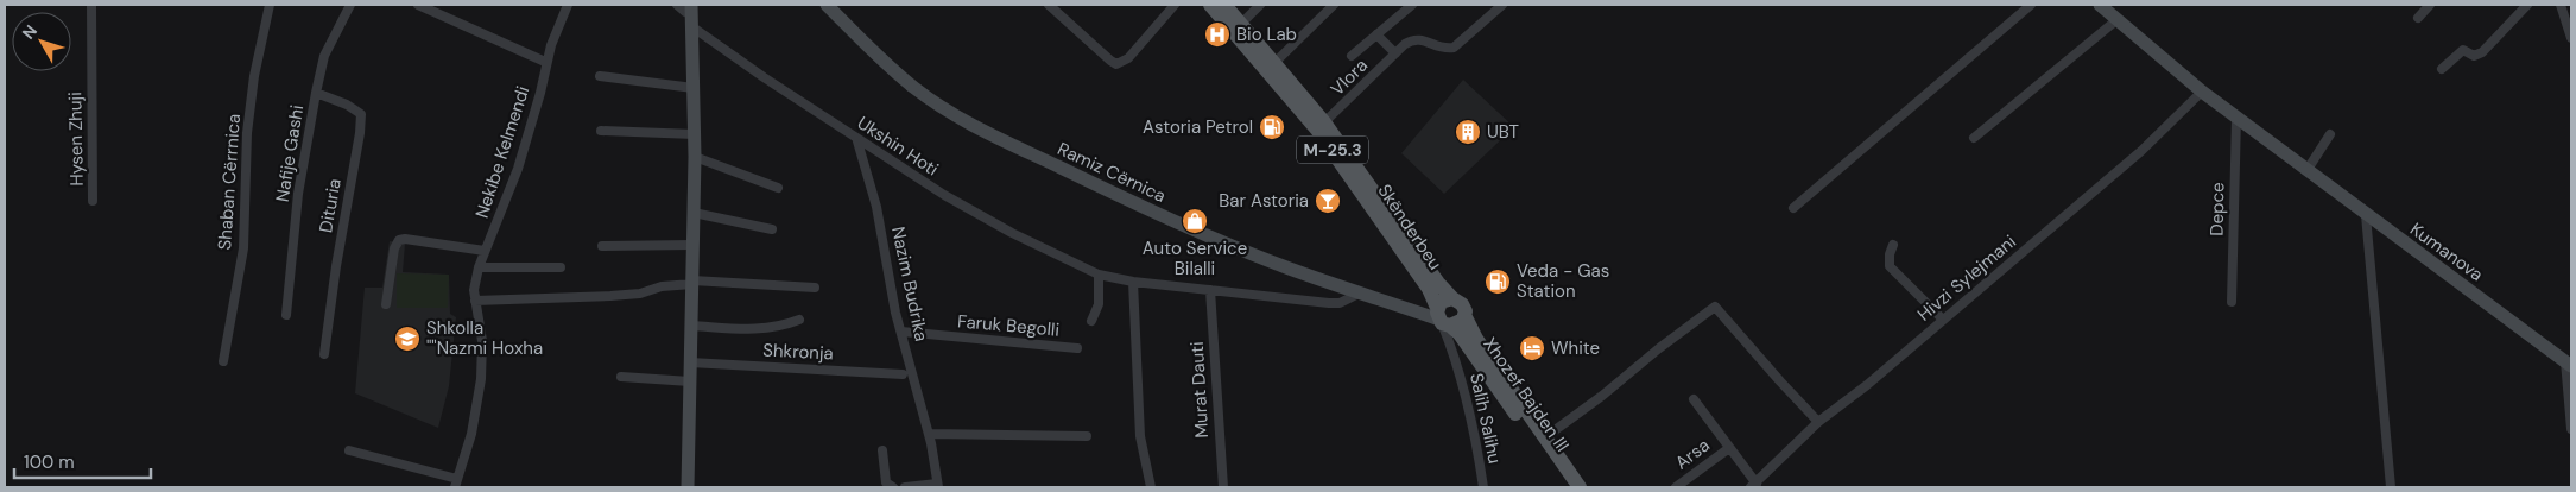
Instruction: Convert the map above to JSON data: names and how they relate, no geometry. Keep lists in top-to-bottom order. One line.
{"streets":{"main road":["M-25.3","Skënderbeu","Xhozef Bajden III"],"street":["Vlora","Hysen Zhuji","Ukshin Hoti","Nekibe Kelmendi","Nafije Gashi","Ramiz Cërnica","Shaban Cërrnica","Dituria","Depce","Kumanova","Hivzi Sylejmani","Nazim Budrika","Faruk Begolli","Shkronja","Murat Dauti","Salih Salihu","Arsa"]},"crossings":[["Vlora","Skënderbeu"],["Ukshin Hoti","Ramiz Cërnica"],["Ukshin Hoti","Nazim Budrika"],["Ukshin Hoti","Murat Dauti"],["M-25.3","Ramiz Cërnica"],["M-25.3","Skënderbeu"],["M-25.3","Xhozef Bajden III"],["M-25.3","Salih Salihu"],["Nafije Gashi","Dituria"],["Ramiz Cërnica","Skënderbeu"],["Ramiz Cërnica","Xhozef Bajden III"],["Ramiz Cërnica","Salih Salihu"],["Depce","Kumanova"],["Skënderbeu","Xhozef Bajden III"],["Skënderbeu","Salih Salihu"],["Kumanova","Hivzi Sylejmani"],["Nazim Budrika","Faruk Begolli"],["Xhozef Bajden III","Salih Salihu"]],"places":{"hospital":["Bio Lab"],"fuel station":["Astoria Petrol","Veda - Gas Station"],"building":["UBT"],"bar":["Bar Astoria"],"shop":["Auto Service Bilalli"],"school or university":["Shkolla \"\"Nazmi Hoxha"],"hotel":["White"]},"scale_bar":"100 m","north":"top left"}
